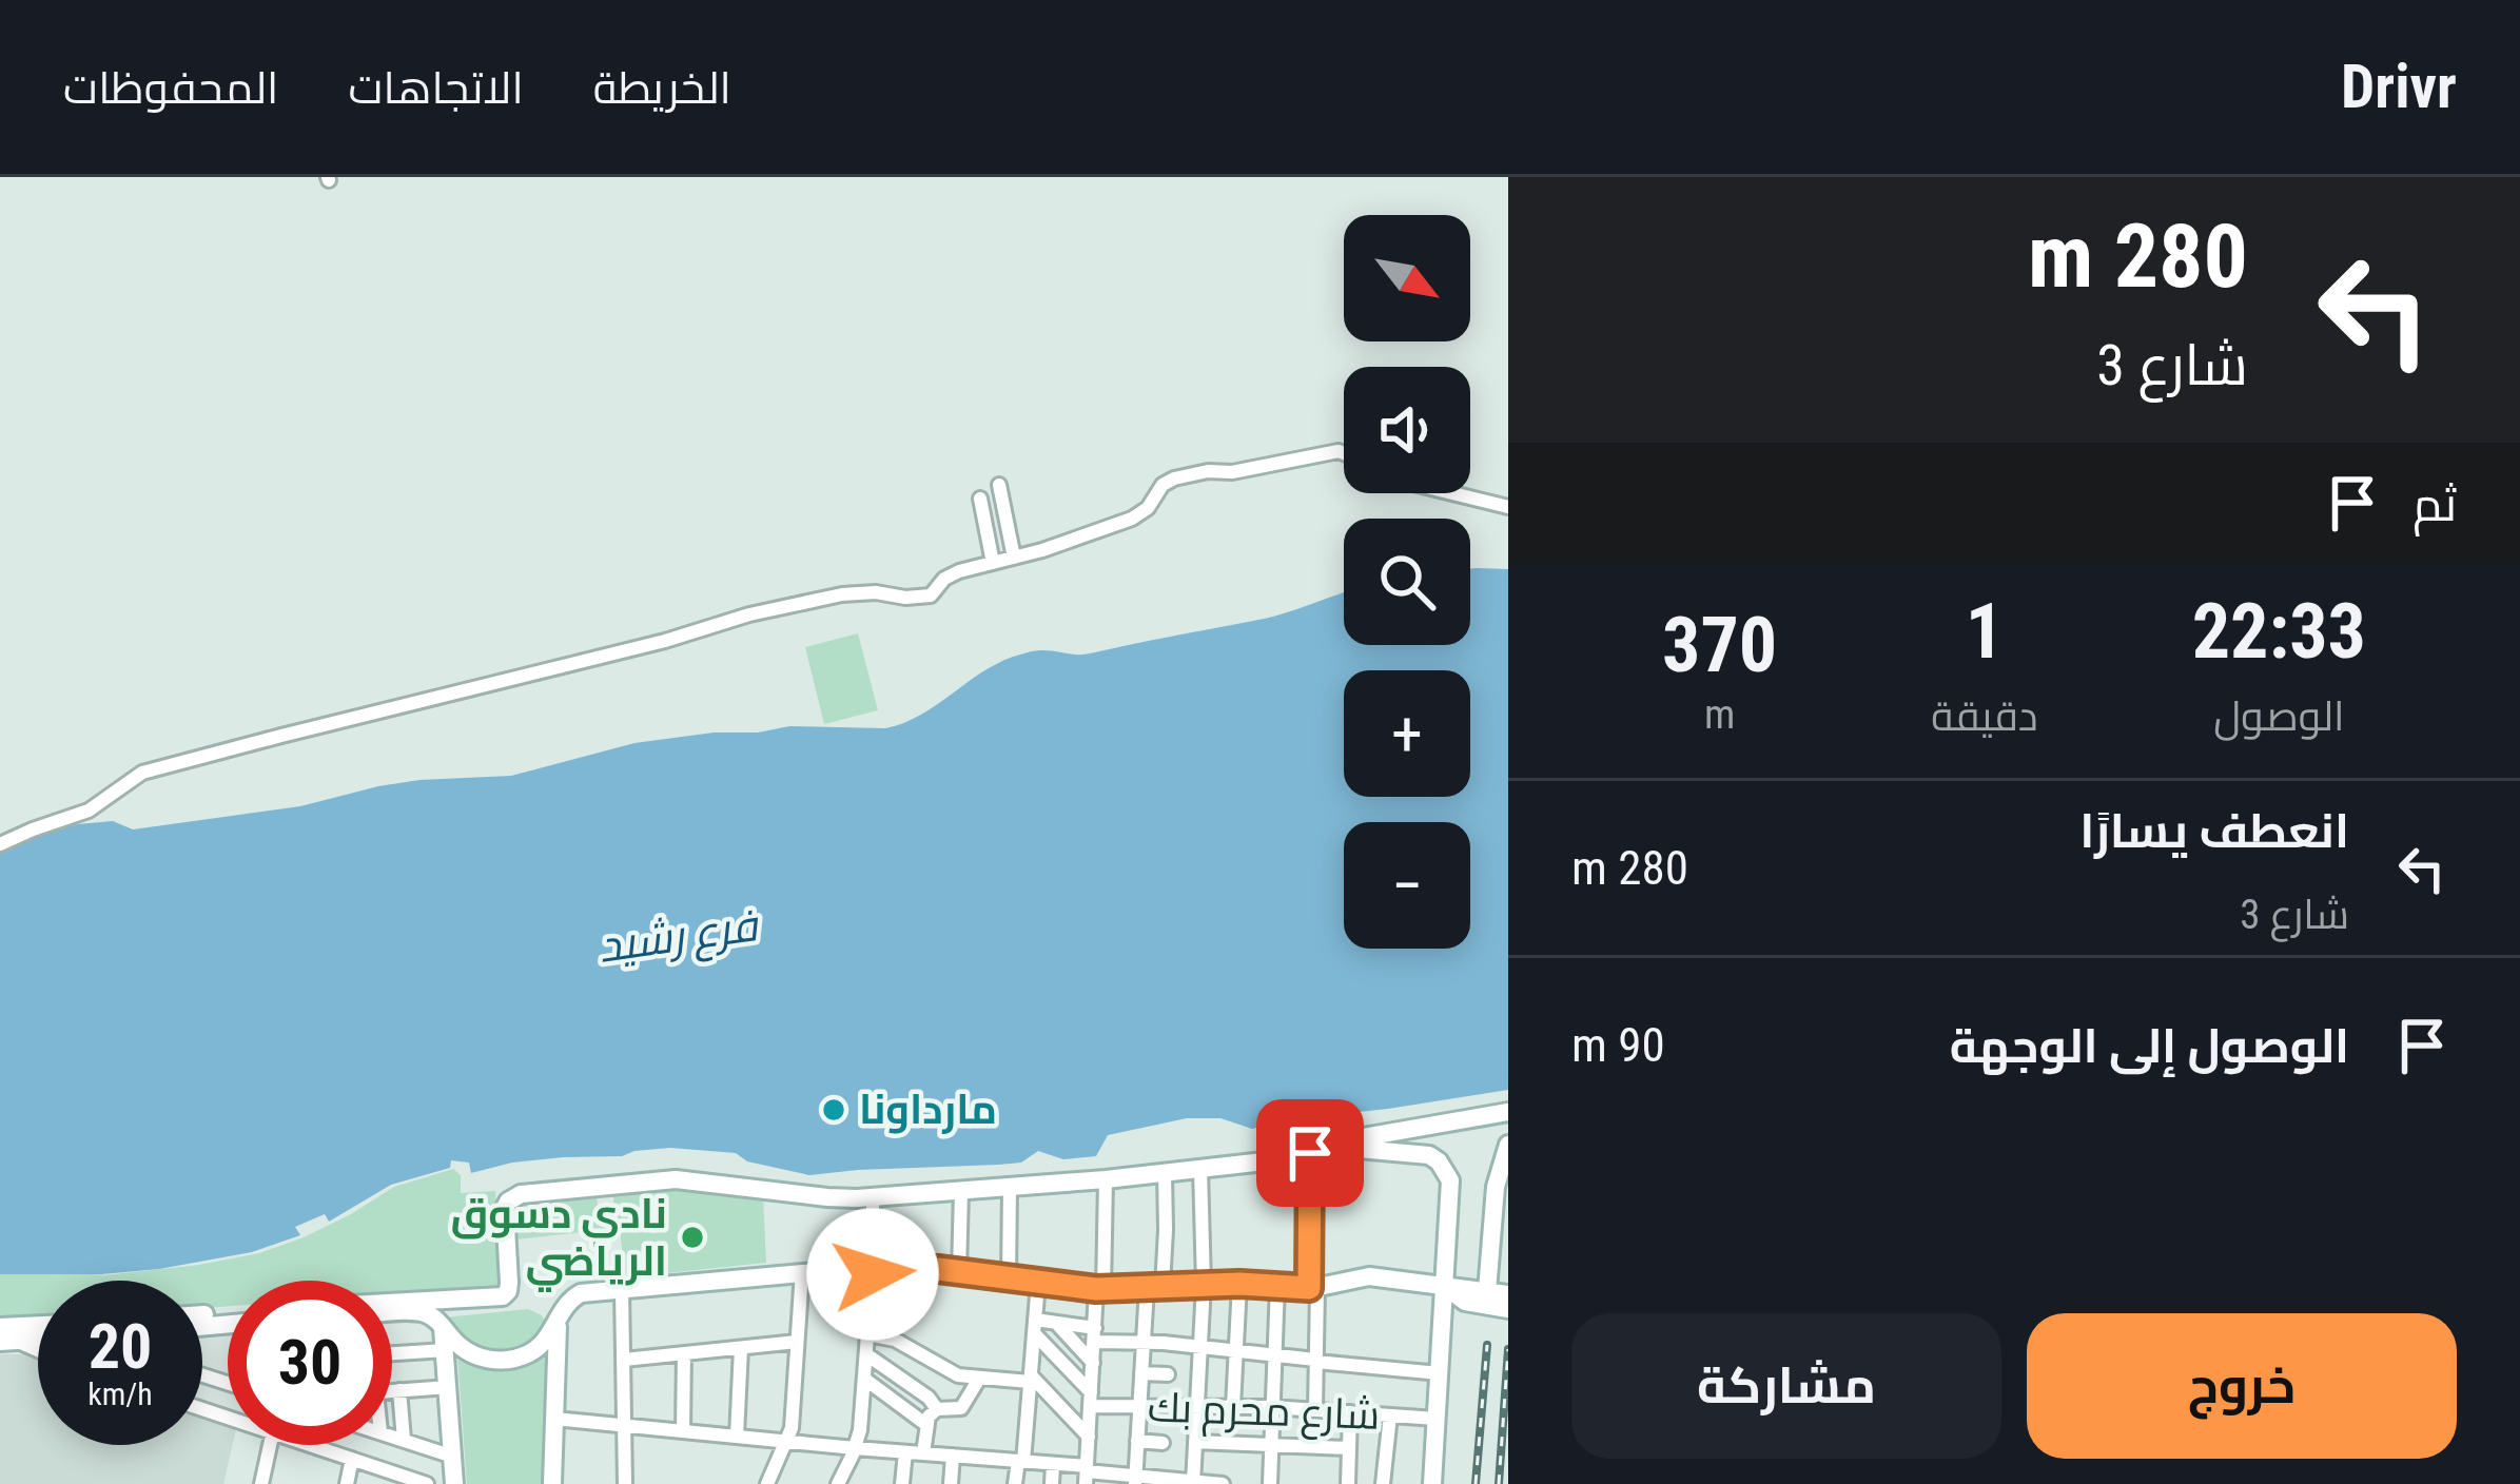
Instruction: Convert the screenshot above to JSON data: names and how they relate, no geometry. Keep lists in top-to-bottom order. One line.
{"streets":{"street":["شارع محرم بك"]},"water":["فرع رشيد"],"places":["مارداونا","نادي دسوق الرياضي"],"north":"bottom right","page":{"header":"Drivr","nav":["الخريطة","الاتجاهات","المحفوظات"],"turn":["280 m","شارع 3"],"map_buttons":["+","−"],"then":"ثم","eta":["22:33","الوصول","1","دقيقة","370","m"],"list":[{"name":"انعطف يسارًا","note":"شارع 3","value":"280 m"},{"name":"الوصول إلى الوجهة","value":"90 m"}],"speed":"20 km/h","limit":"30","buttons":["خروج","مشاركة"]}}
